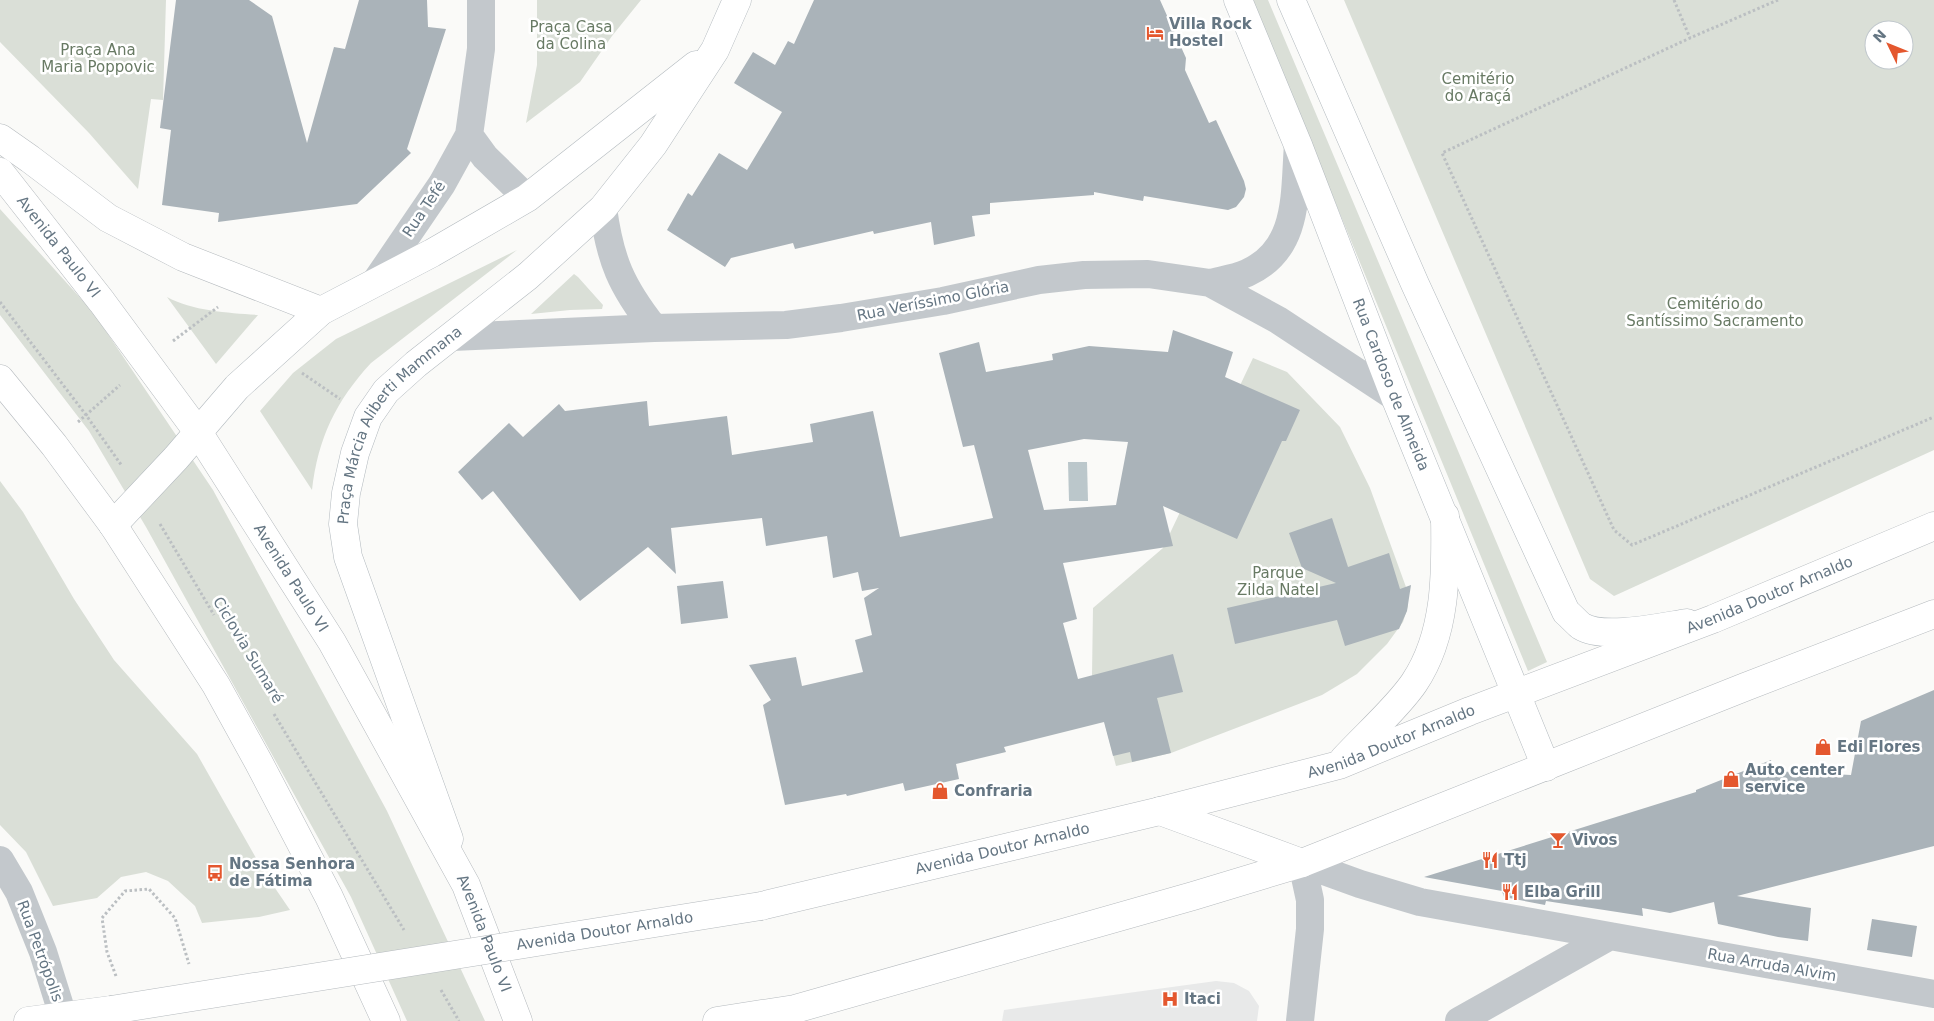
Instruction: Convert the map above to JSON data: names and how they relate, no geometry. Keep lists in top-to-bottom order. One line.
{"streets":{"main road":["Avenida Paulo VI","Rua Cardoso de Almeida","Praça Márcia Aliberti Mammana","Avenida Doutor Arnaldo"],"street":["Rua Tefé","Rua Veríssimo Glória","Rua Petrópolis","Rua Arruda Alvim"],"path":["Ciclovia Sumaré"]},"crossings":[["Rua Tefé","Praça Márcia Aliberti Mammana"],["Avenida Paulo VI","Praça Márcia Aliberti Mammana"],["Rua Veríssimo Glória","Rua Cardoso de Almeida"],["Rua Veríssimo Glória","Praça Márcia Aliberti Mammana"],["Rua Cardoso de Almeida","Avenida Doutor Arnaldo"],["Praça Márcia Aliberti Mammana","Ciclovia Sumaré"],["Avenida Doutor Arnaldo","Rua Petrópolis"]],"parks":["Praça Casa da Colina","Praça Ana Maria Poppovic","Cemitério do Araçá","Cemitério do Santíssimo Sacramento","Parque Zilda Natel"],"places":{"hotel":["Villa Rock Hostel"],"shop":["Edi Flores","Auto center service","Confraria"],"bar":["Vivos"],"restaurant":["Ttj","Elba Grill"],"bus stop":["Nossa Senhora de Fátima"],"hospital":["Itaci"]},"north":"top left"}
